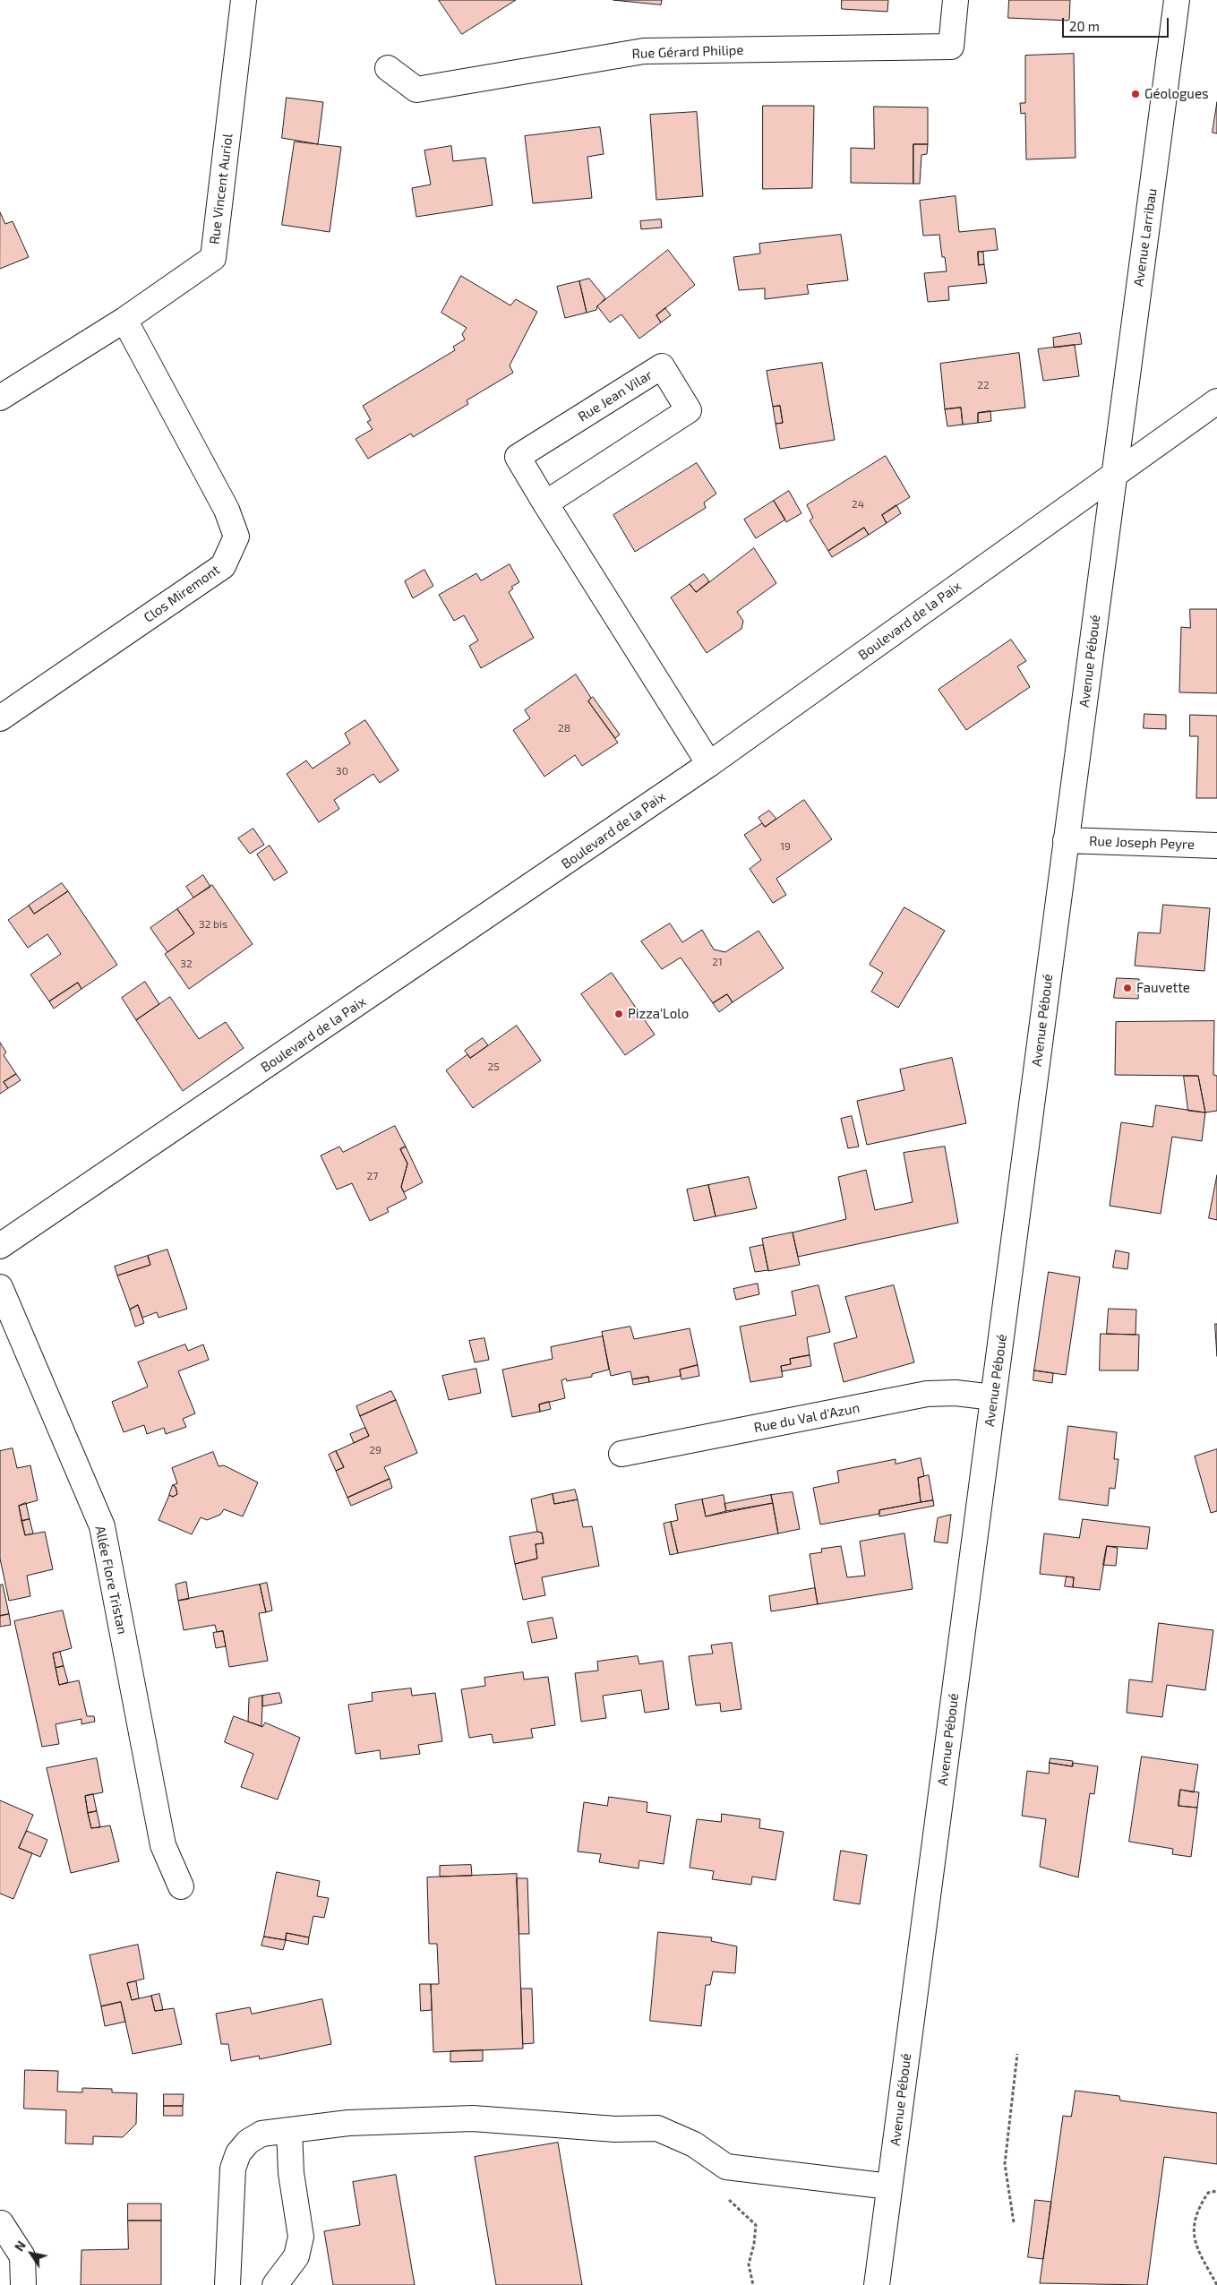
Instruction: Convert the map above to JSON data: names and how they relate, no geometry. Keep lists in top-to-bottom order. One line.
{"streets":{"street":["Rue Gérard Philipe","Rue Vincent Auriol","Avenue Larribau","Rue Jean Vilar","Clos Miremont","Boulevard de la Paix","Avenue Péboué","Rue Joseph Peyre","Rue du Val d'Azun","Allée Flore Tristan"]},"crossings":[["Rue Vincent Auriol","Clos Miremont"],["Avenue Larribau","Boulevard de la Paix"],["Avenue Larribau","Avenue Péboué"],["Rue Jean Vilar","Boulevard de la Paix"],["Boulevard de la Paix","Avenue Péboué"],["Avenue Péboué","Rue Joseph Peyre"],["Avenue Péboué","Rue du Val d'Azun"]],"places":["Géologues","Fauvette","Pizza'Lolo"],"house_numbers":["22","24","28","30","19","32 bis","21","32","25","27","29"],"scale_bar":"20 m","north":"top left"}
